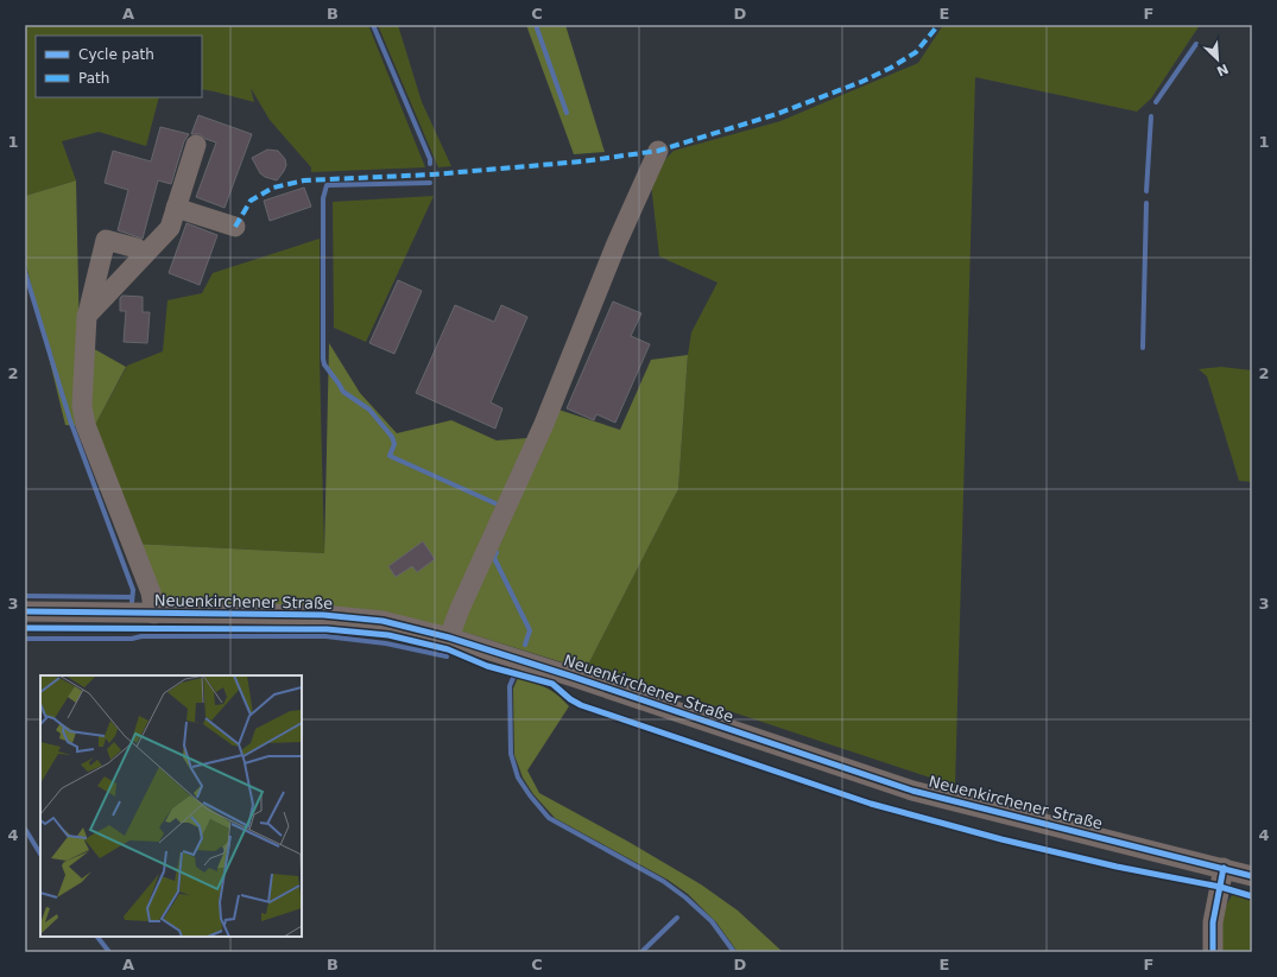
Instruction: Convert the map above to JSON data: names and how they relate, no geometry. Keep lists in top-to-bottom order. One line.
{"streets":{"street":["Neuenkirchener Straße"]},"legend":["Cycle path","Path"],"north":"bottom right","grid":{"columns":["A","B","C","D","E","F"],"rows":["1","2","3","4"]}}
